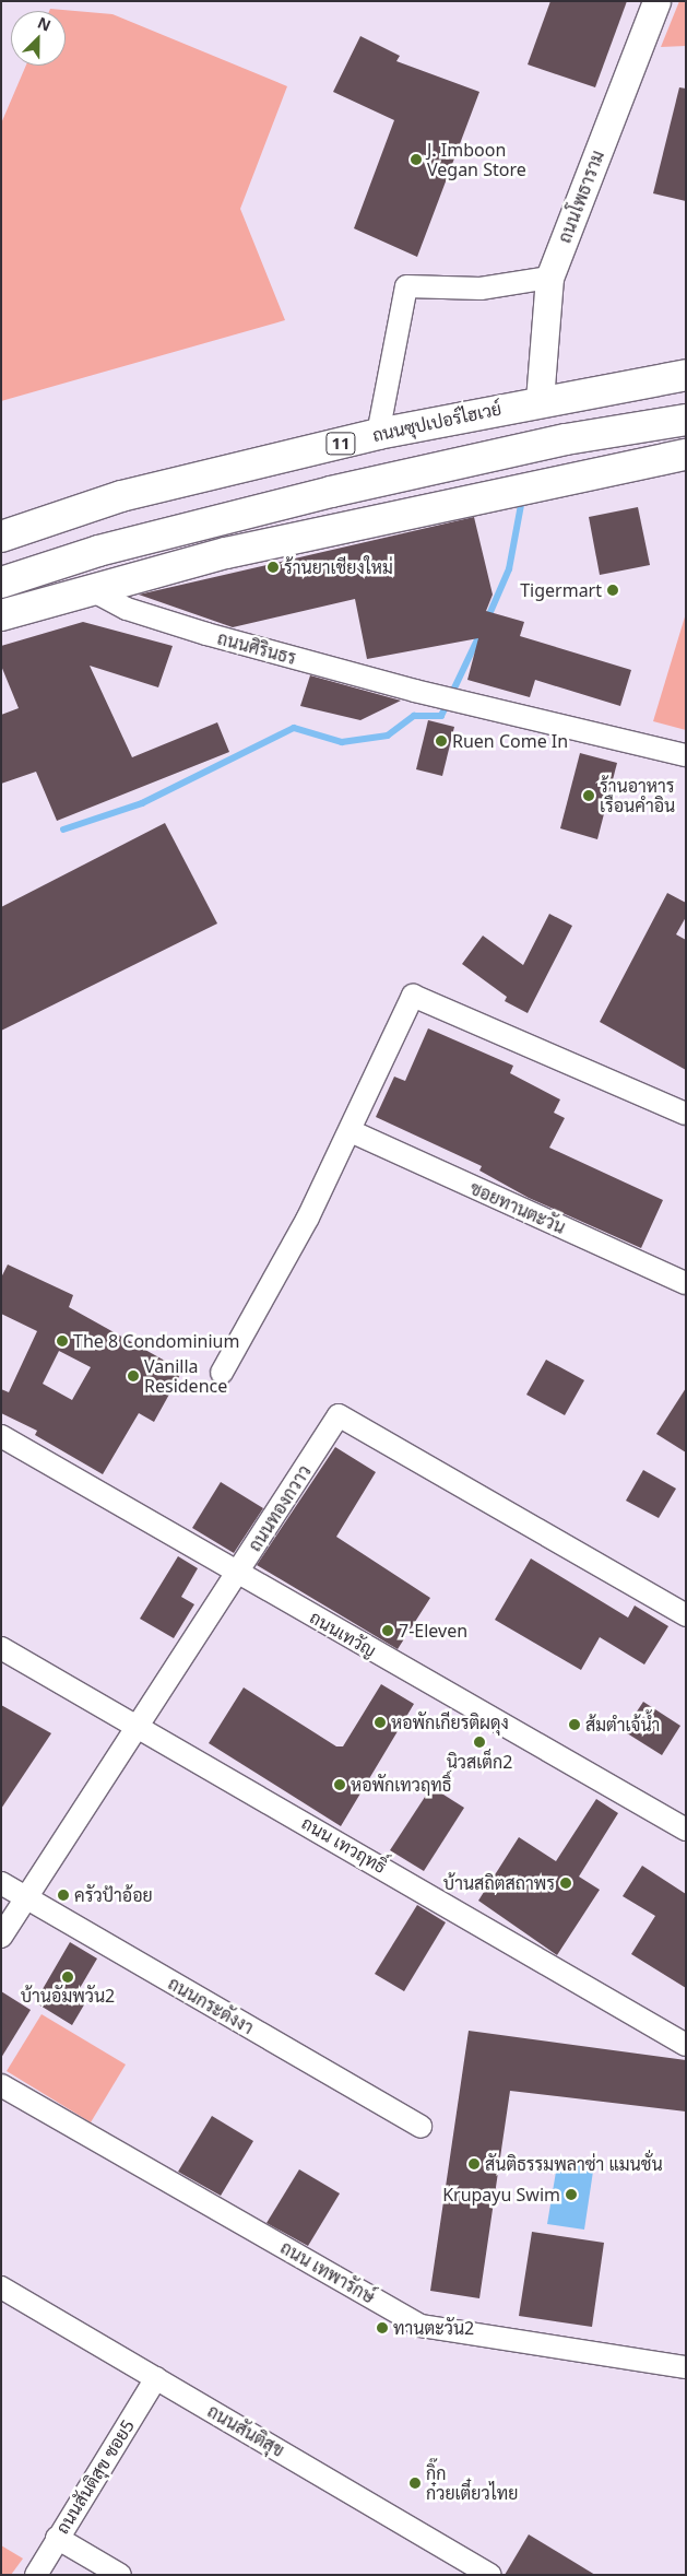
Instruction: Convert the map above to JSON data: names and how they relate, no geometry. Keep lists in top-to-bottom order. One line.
{"streets":{"main road":["ถนนซุปเปอร์ไฮเวย์","11"],"street":["ถนนโพธาราม","ถนนศิรินธร","ซอยทานตะวัน","ถนนทองกวาว","ถนนเทวัญ","ถนน เทวฤทธิ์","ถนนกระดังงา","ถนน เทพารักษ์","ถนนสันติสุข","ถนนสันติสุข ซอย5"]},"crossings":[["ถนนโพธาราม","ถนนซุปเปอร์ไฮเวย์"],["ถนนทองกวาว","ถนนเทวัญ"],["ถนนทองกวาว","ถนน เทวฤทธิ์"],["ถนนทองกวาว","ถนนกระดังงา"],["ถนนสันติสุข","ถนนสันติสุข ซอย5"]],"places":["J. Imboon Vegan Store","ร้านยาเชียงใหม่","Tigermart","Ruen Come In","ร้านอาหาร เรือนคำอิน","The 8 Condominium","Vanilla Residence","7-Eleven","หอพักเกียรติผดุง","ส้มตำเจ้น้ำ","นิวสเต็ก2","หอพักเทวฤทธิ์","บ้านสถิตสถาพร","ครัวป้าอ้อย","บ้านอัมพวัน2","สันติธรรมพลาซ่า แมนชั่น","Krupayu Swim","ทานตะวัน2","กิ๊ก ก๋วยเตี๋ยวไทย"],"north":"top right"}
